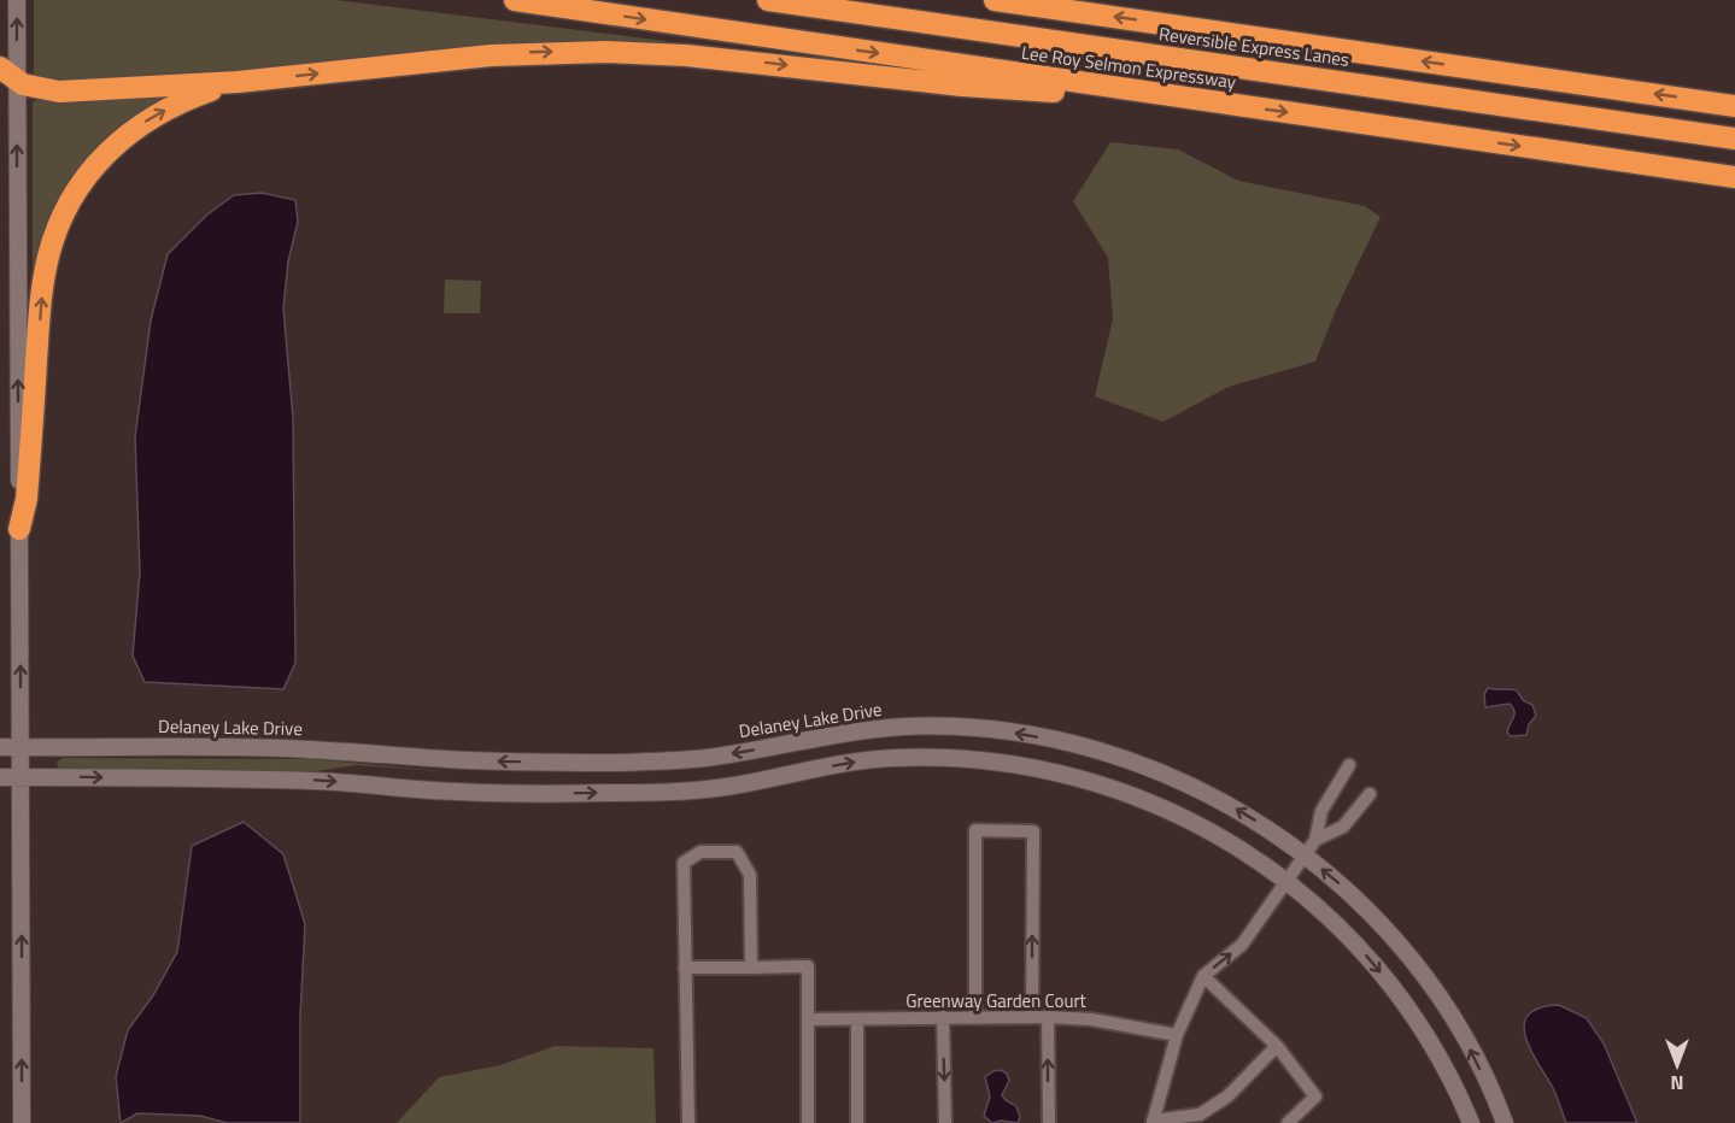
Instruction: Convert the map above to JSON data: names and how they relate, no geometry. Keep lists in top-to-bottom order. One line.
{"streets":{"highway":["Reversible Express Lanes","Lee Roy Selmon Expressway"],"street":["Delaney Lake Drive","Greenway Garden Court"]},"north":"bottom"}
